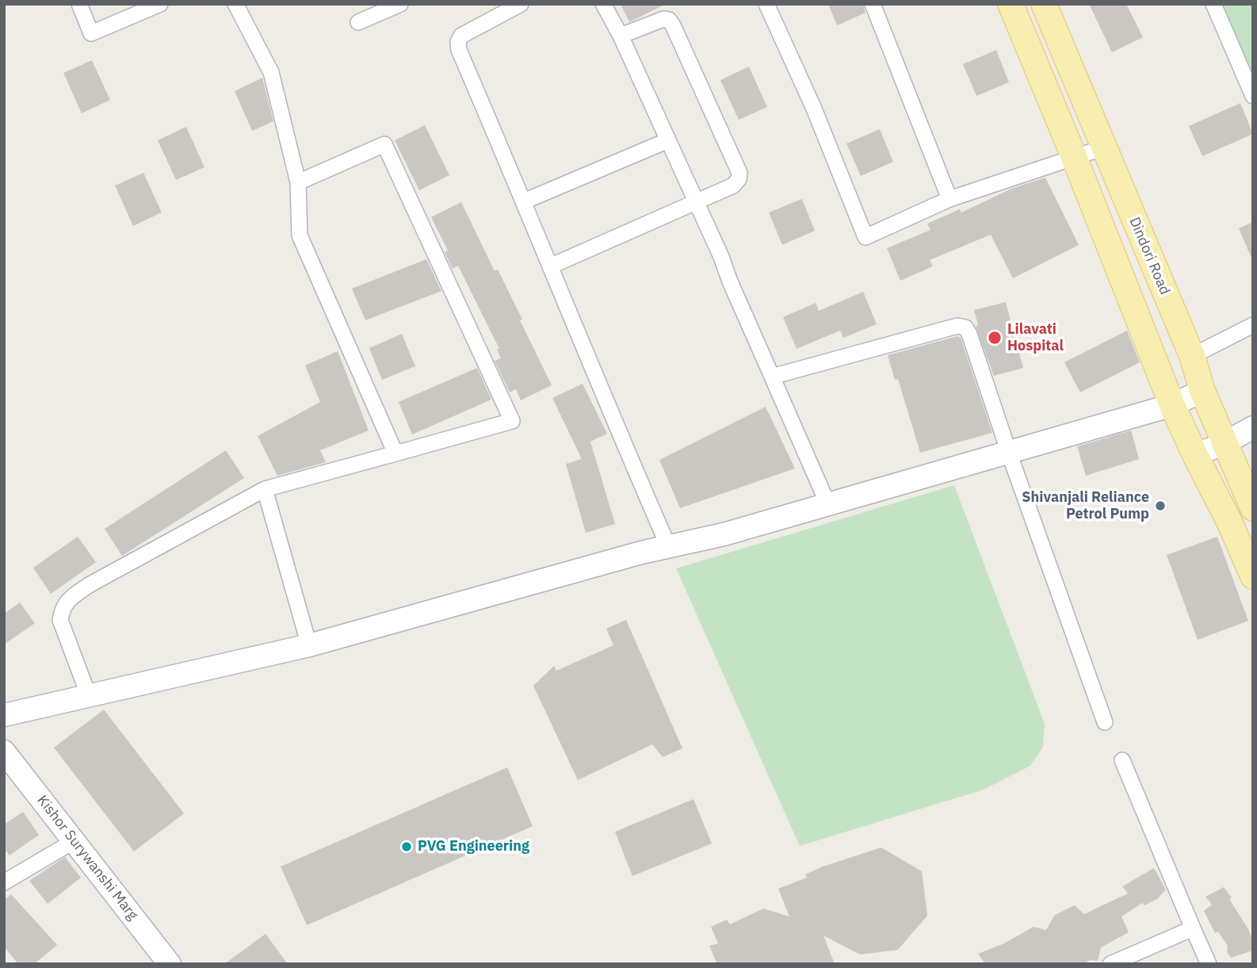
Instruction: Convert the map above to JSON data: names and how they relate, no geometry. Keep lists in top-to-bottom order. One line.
{"streets":{"main road":["Dindori Road"],"street":["Kishor Surywanshi Marg"]},"places":["Lilavati Hospital","Shivanjali Reliance Petrol Pump","PVG Engineering"]}
